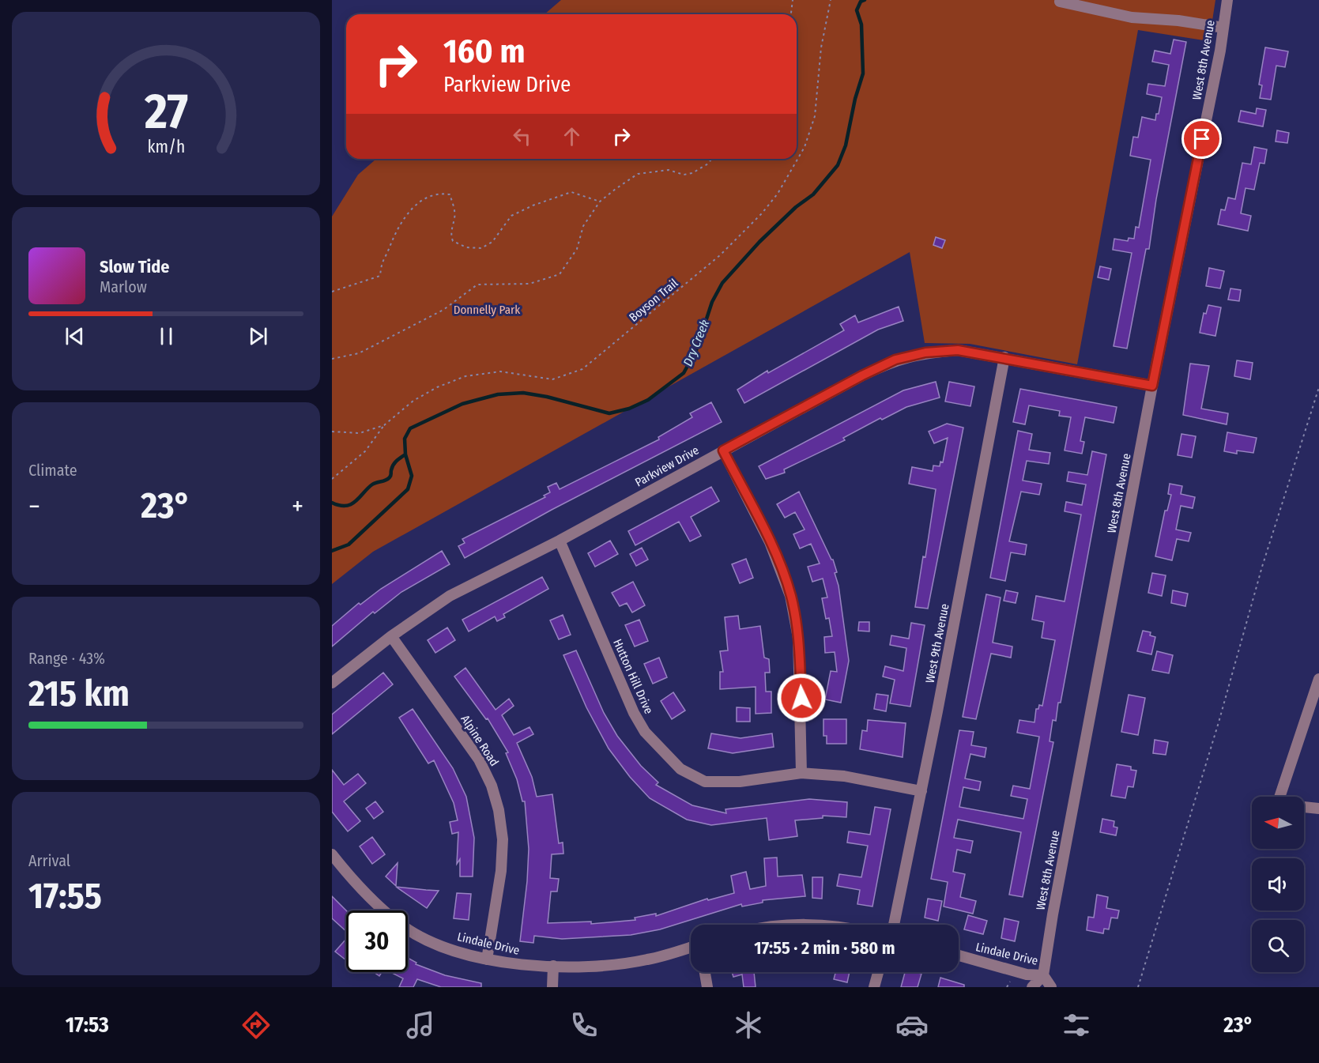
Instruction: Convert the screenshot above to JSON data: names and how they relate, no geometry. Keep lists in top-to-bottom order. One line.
{"streets":{"street":["West 8th Avenue","Parkview Drive","West 9th Avenue","Hutton Hill Drive","Alpine Road","Lindale Drive"],"path":["Boyson Trail"]},"crossings":[["West 8th Avenue","Parkview Drive"],["West 8th Avenue","Lindale Drive"],["Parkview Drive","West 9th Avenue"],["Parkview Drive","Hutton Hill Drive"],["Parkview Drive","Alpine Road"],["West 9th Avenue","Hutton Hill Drive"],["Alpine Road","Lindale Drive"]],"water":["Dry Creek"],"parks":["Donnelly Park"],"north":"left","page":{"turn":["160 m","Parkview Drive"],"song":["Slow Tide","Marlow"],"tile":["Climate",["Range · 43%","215 km"],["Arrival","17:55"]],"heat":["−","23°","+"],"limit":"30","trip":"17:55 · 2 min · 580 m","tabs":["17:53","23°"],"gauge":["27","km/h"]}}
